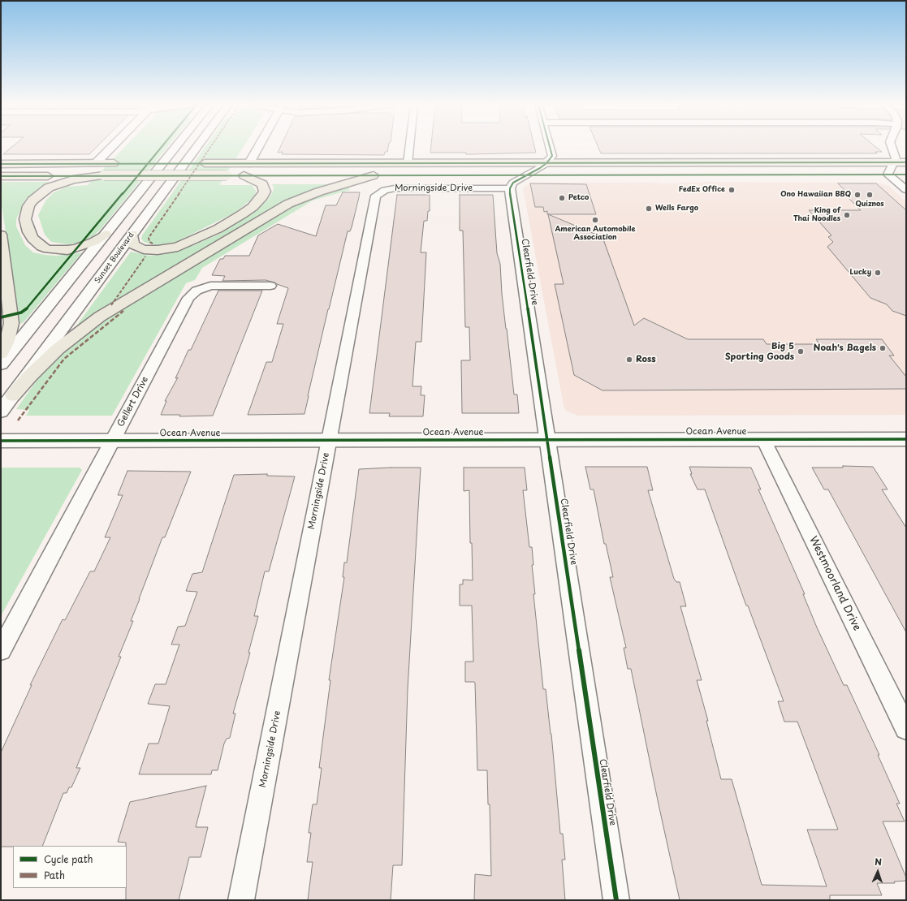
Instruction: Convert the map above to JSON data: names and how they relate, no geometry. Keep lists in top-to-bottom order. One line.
{"streets":{"main road":["Sunset Boulevard","Ocean Avenue"],"street":["Morningside Drive","Clearfield Drive","Gellert Drive","Westmoorland Drive"]},"crossings":[["Morningside Drive","Clearfield Drive"],["Morningside Drive","Ocean Avenue"],["Clearfield Drive","Ocean Avenue"],["Gellert Drive","Ocean Avenue"],["Ocean Avenue","Westmoorland Drive"]],"places":["FedEx Office","Ono Hawaiian BBQ","Quiznos","Petco","Wells Fargo","King of Thai Noodles","American Automobile Association","Lucky","Noah's Bagels","Big 5 Sporting Goods","Ross"],"legend":["Cycle path","Path"],"north":"top"}
